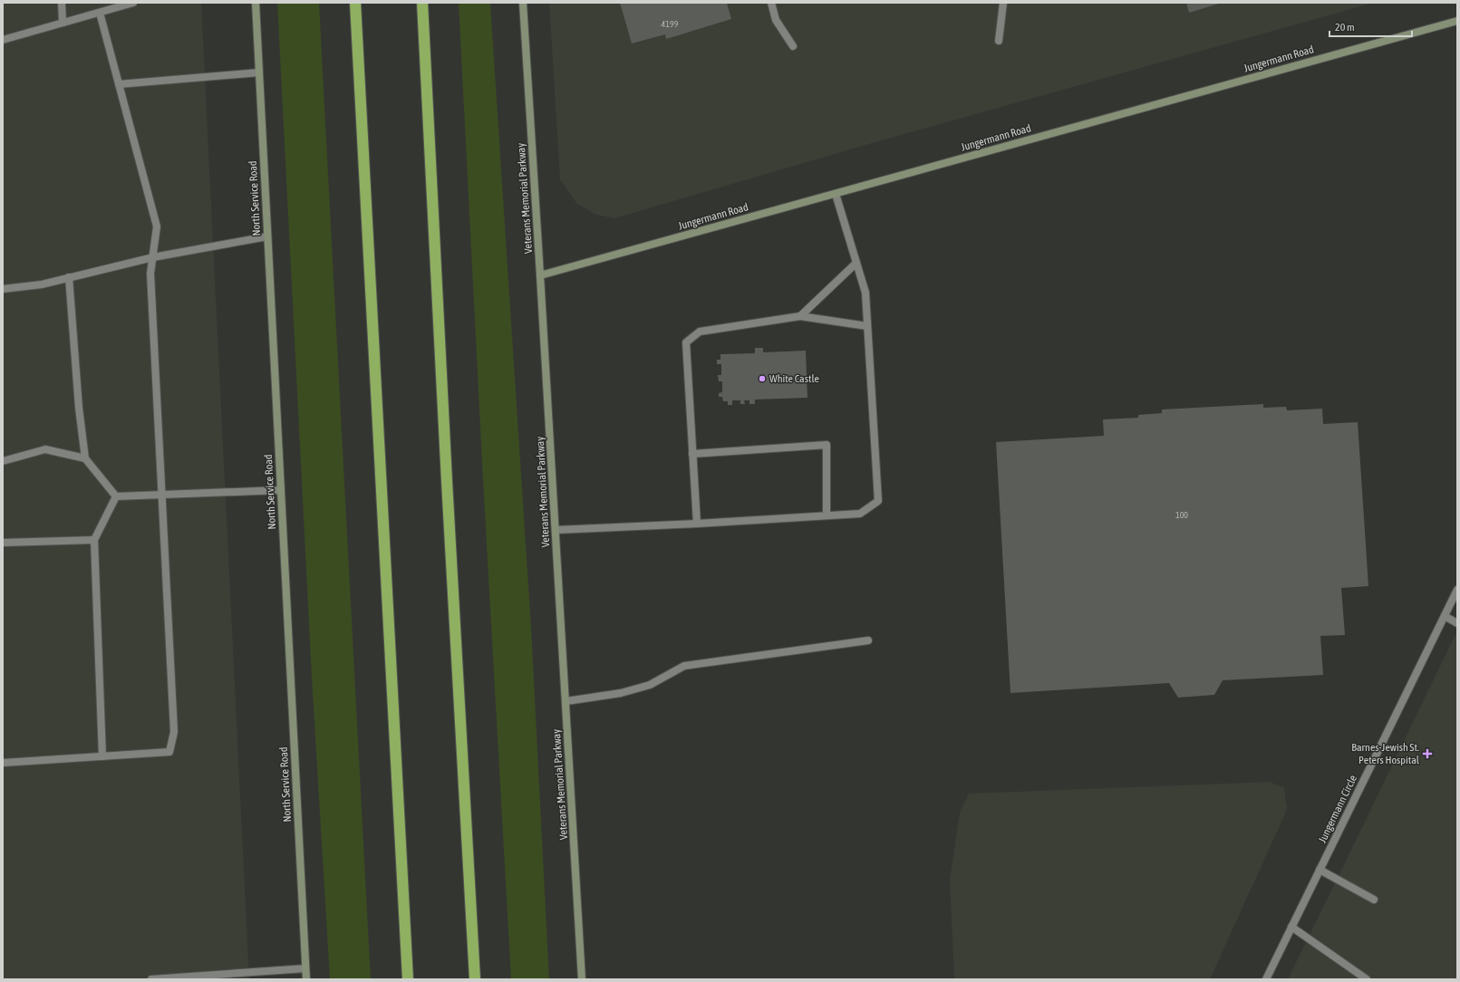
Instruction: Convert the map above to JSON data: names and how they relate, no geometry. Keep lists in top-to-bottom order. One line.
{"streets":{"street":["Jungermann Road","North Service Road","Veterans Memorial Parkway","Jungermann Circle"]},"crossings":[["Jungermann Road","Veterans Memorial Parkway"]],"places":{"other":["White Castle"],"health":["Barnes-Jewish St. Peters Hospital"]},"house_numbers":["4199","100"],"scale_bar":"20 m"}
